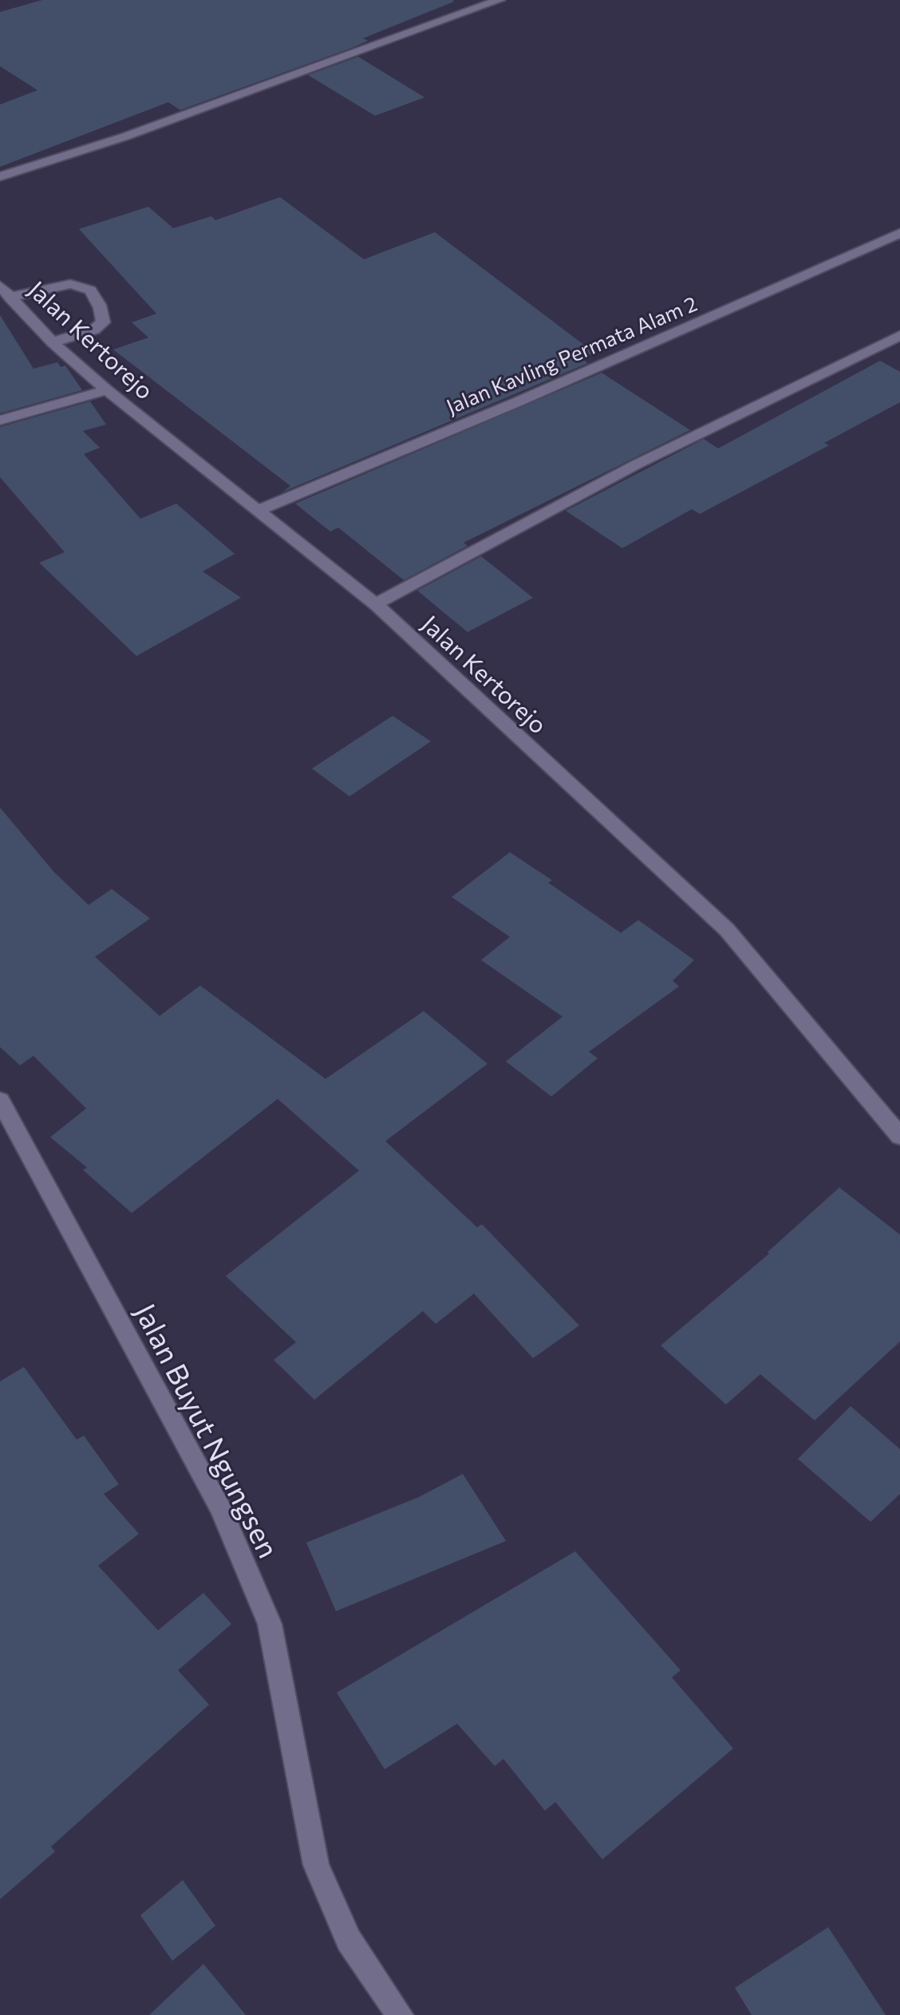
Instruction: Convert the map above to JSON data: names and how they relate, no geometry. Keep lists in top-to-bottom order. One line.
{"streets":{"street":["Jalan Kertorejo","Jalan Kavling Permata Alam 2","Jalan Buyut Ngungsen"]},"crossings":[["Jalan Kertorejo","Jalan Kavling Permata Alam 2"]]}
